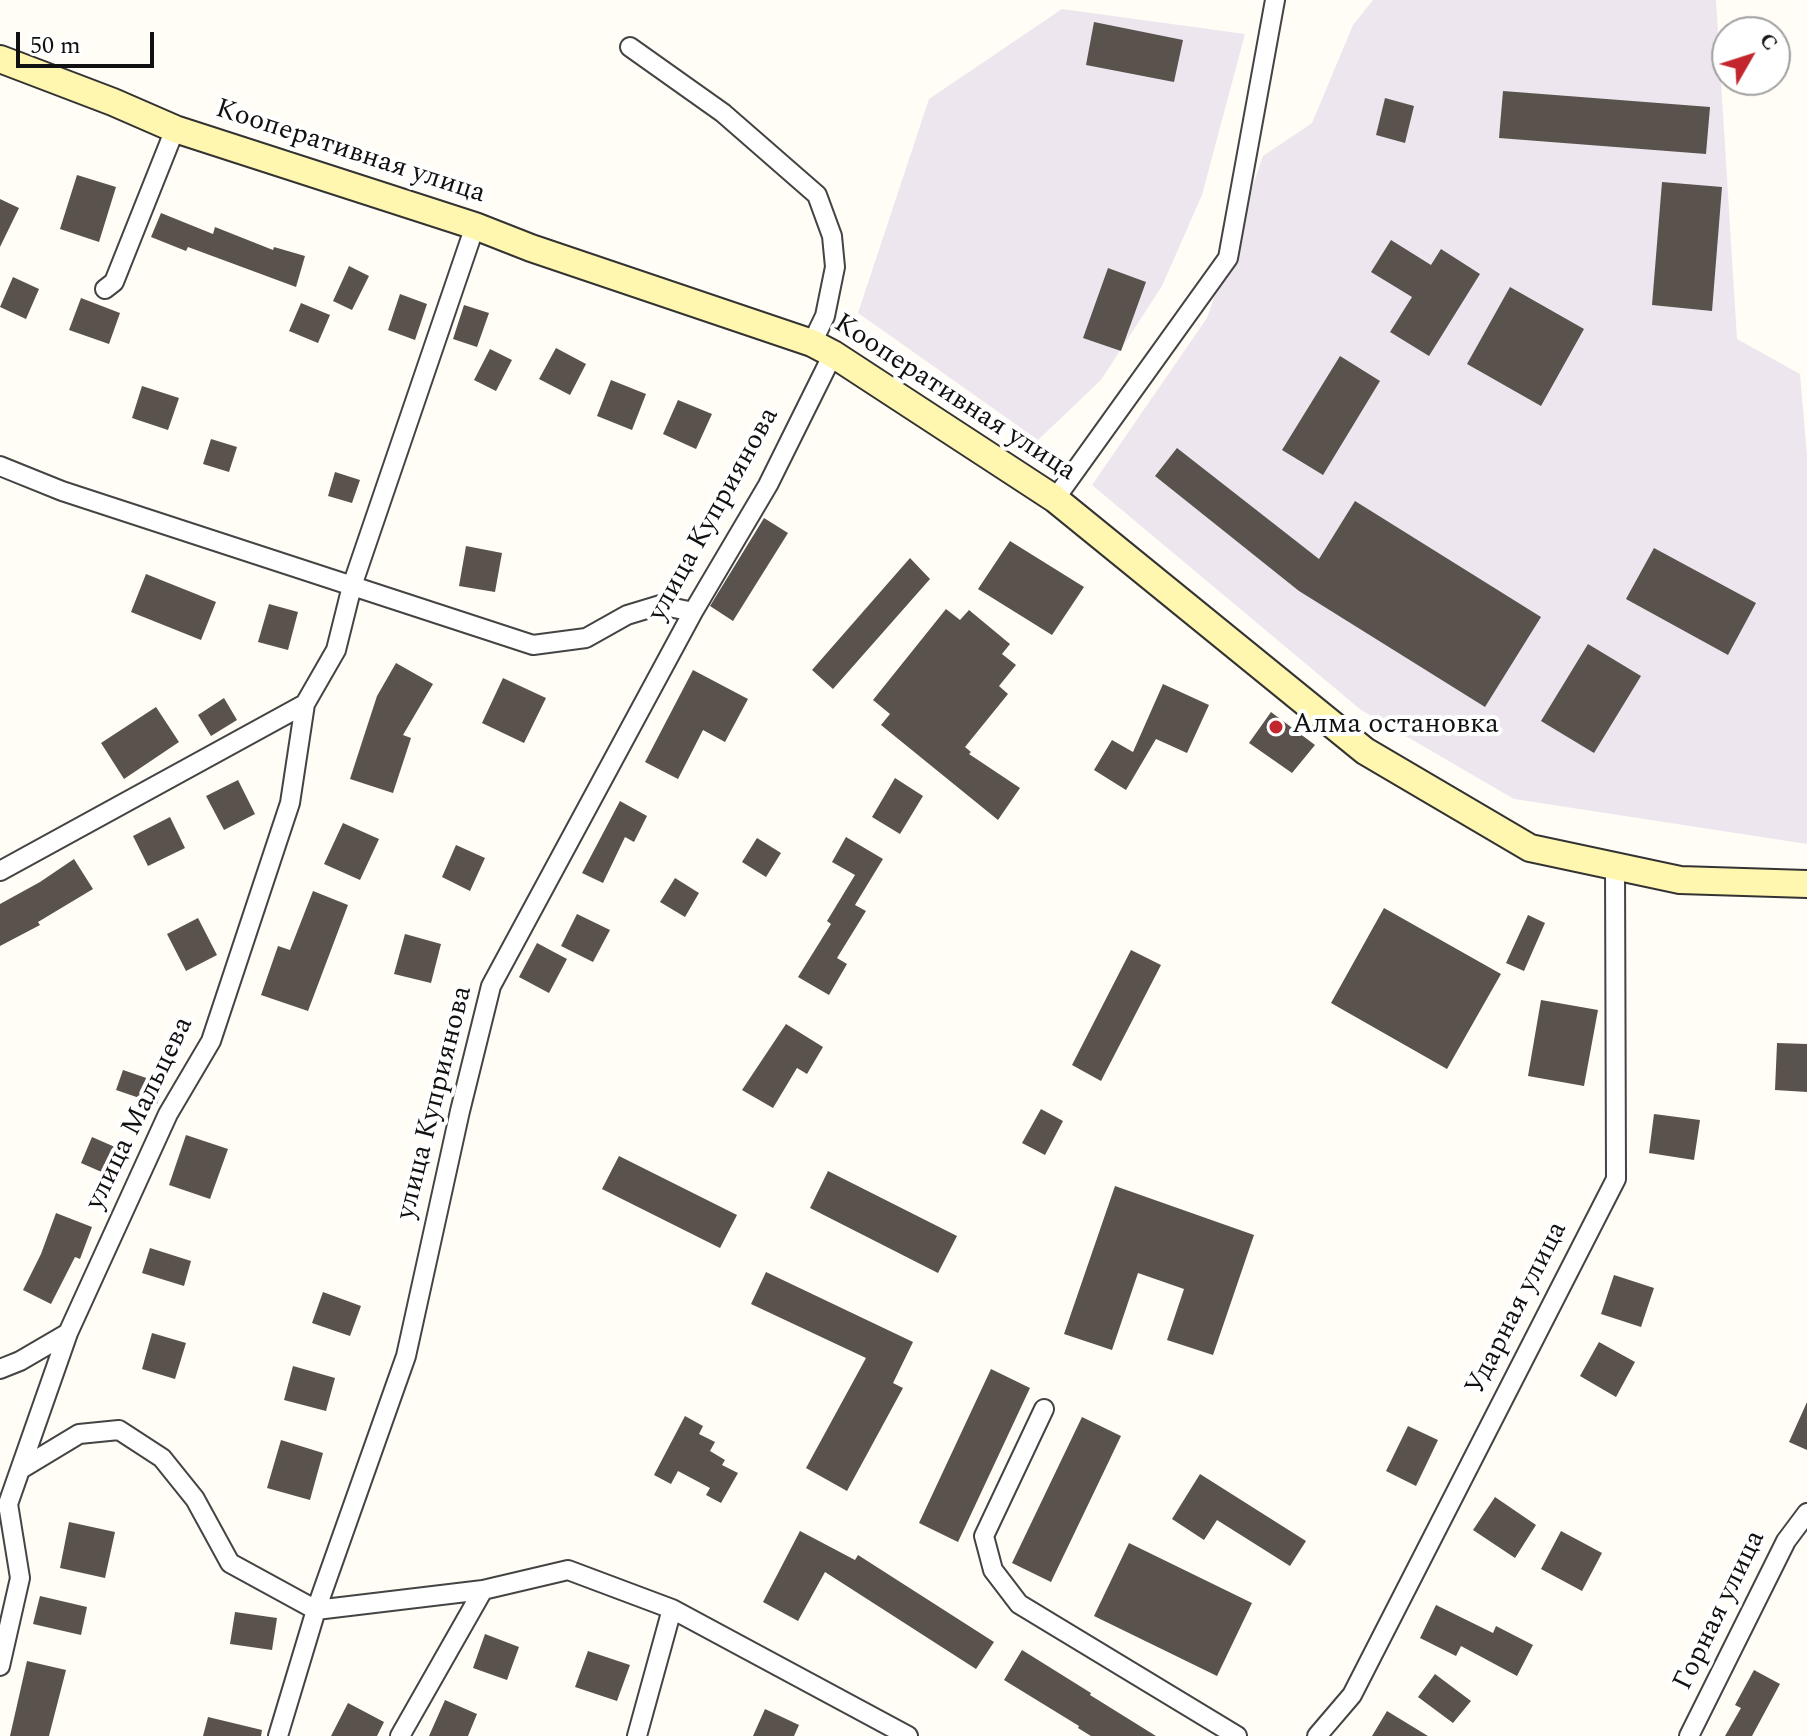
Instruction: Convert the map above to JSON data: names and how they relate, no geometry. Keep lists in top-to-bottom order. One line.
{"streets":{"main road":["Кооперативная улица"],"street":["улица Куприянова","улица Мальцева","Ударная улица","Горная улица"]},"crossings":[["Кооперативная улица","улица Куприянова"],["Кооперативная улица","улица Мальцева"],["Кооперативная улица","Ударная улица"]],"places":["Алма остановка"],"scale_bar":"50 m","north":"top right"}
